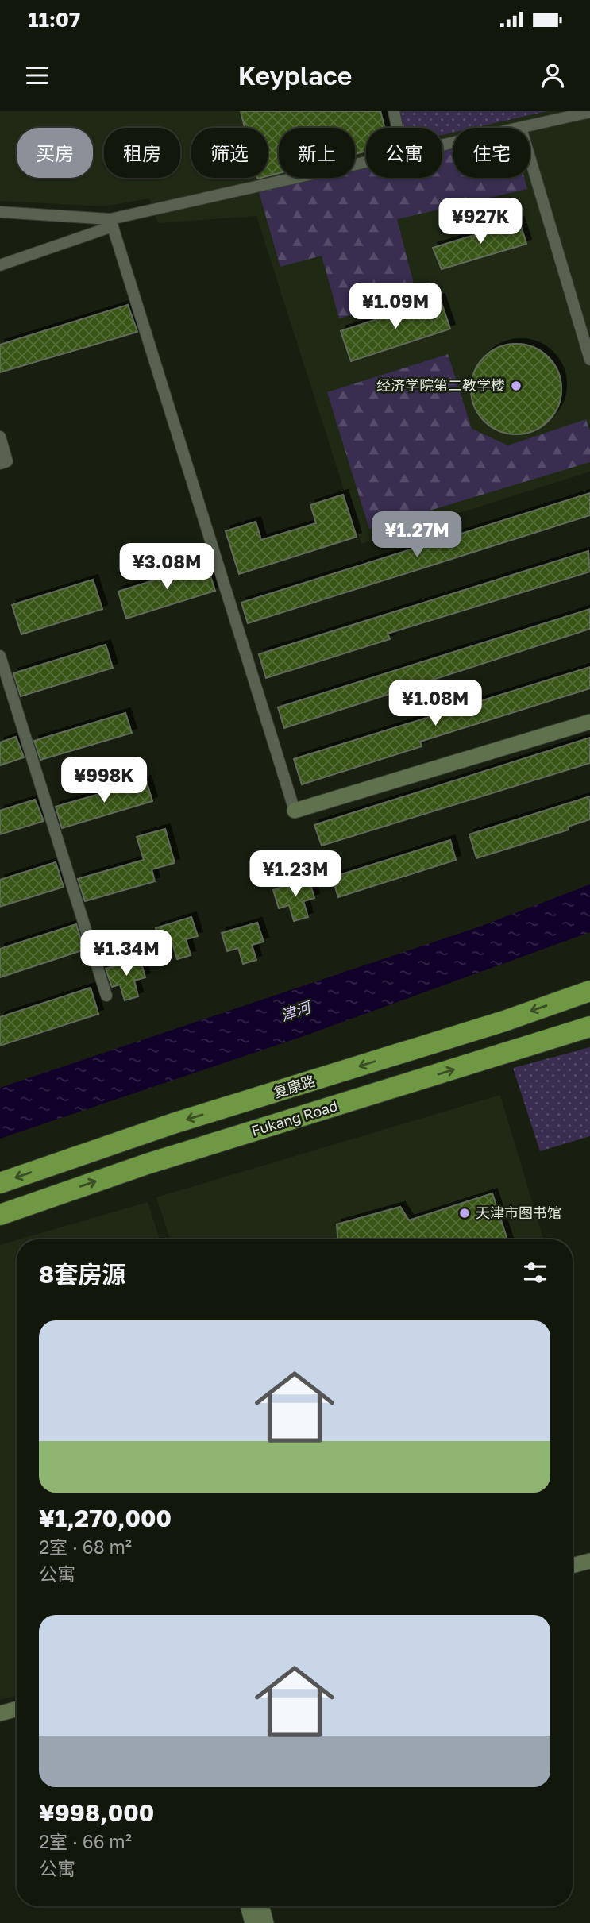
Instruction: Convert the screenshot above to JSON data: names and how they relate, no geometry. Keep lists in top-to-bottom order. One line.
{"streets":{"highway":["复康路","Fukang Road"]},"one_way":["复康路","Fukang Road"],"water":["津河"],"places":["经济学院第二教学楼","天津市图书馆"],"page":{"status":"11:07","header":"Keyplace","chip":["买房","租房","筛选","新上","公寓","住宅"],"price":["¥927K","¥1.09M","¥1.27M","¥3.08M","¥1.08M","¥998K","¥1.23M","¥1.34M"],"heading":"8套房源","list":[{"name":"¥1,270,000","note":"2室 · 68 m² · 公寓"},{"name":"¥998,000","note":"2室 · 66 m² · 公寓"}]}}
